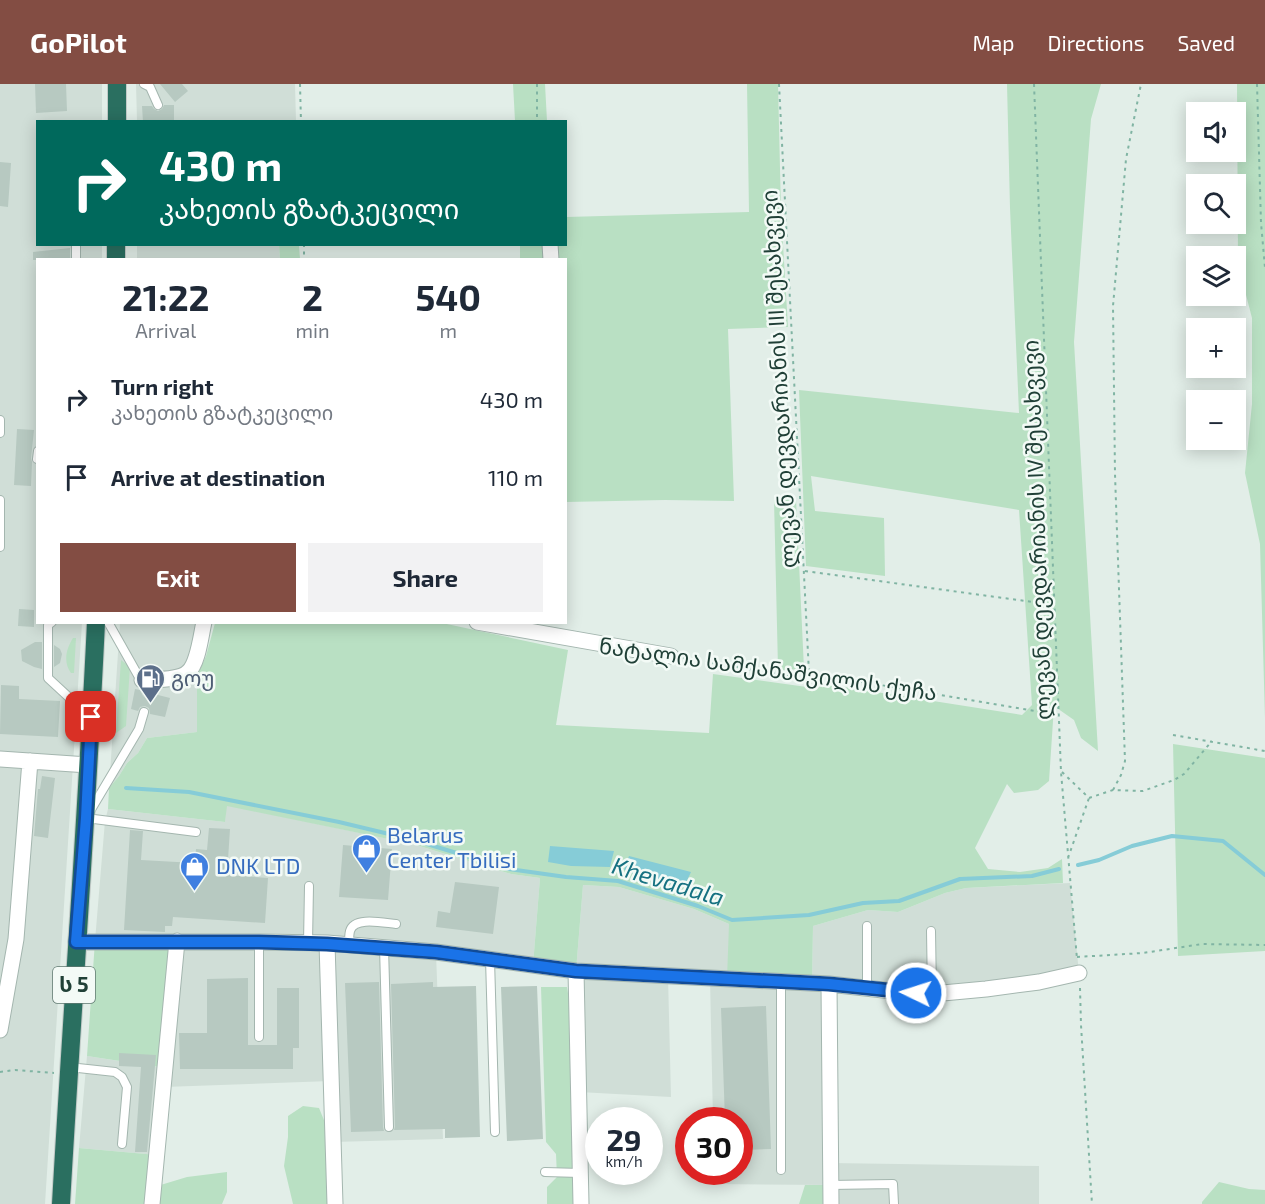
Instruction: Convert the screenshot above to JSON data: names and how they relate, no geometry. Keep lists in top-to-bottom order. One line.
{"streets":{"highway":["ს 5"],"street":["ნატალია სამქანაშვილის ქუჩა"],"path":["ლევან დევდარიანის III შესახვევი","ლევან დევდარიანის IV შესახვევი"]},"crossings":[["ლევან დევდარიანის III შესახვევი","ნატალია სამქანაშვილის ქუჩა"],["ლევან დევდარიანის IV შესახვევი","ნატალია სამქანაშვილის ქუჩა"]],"water":["Khevadala"],"places":{"fuel station":["გოუ"],"shop":["Belarus Center Tbilisi","DNK LTD"]},"page":{"header":"GoPilot","nav":["Map","Directions","Saved"],"map_buttons":["+","−"],"turn":["430 m","კახეთის გზატკეცილი"],"eta":["21:22","Arrival","2","min","540","m"],"list":[{"name":"Turn right","note":"კახეთის გზატკეცილი","value":"430 m"},{"name":"Arrive at destination","value":"110 m"}],"buttons":["Exit","Share"],"speed":"29 km/h","limit":"30"}}
